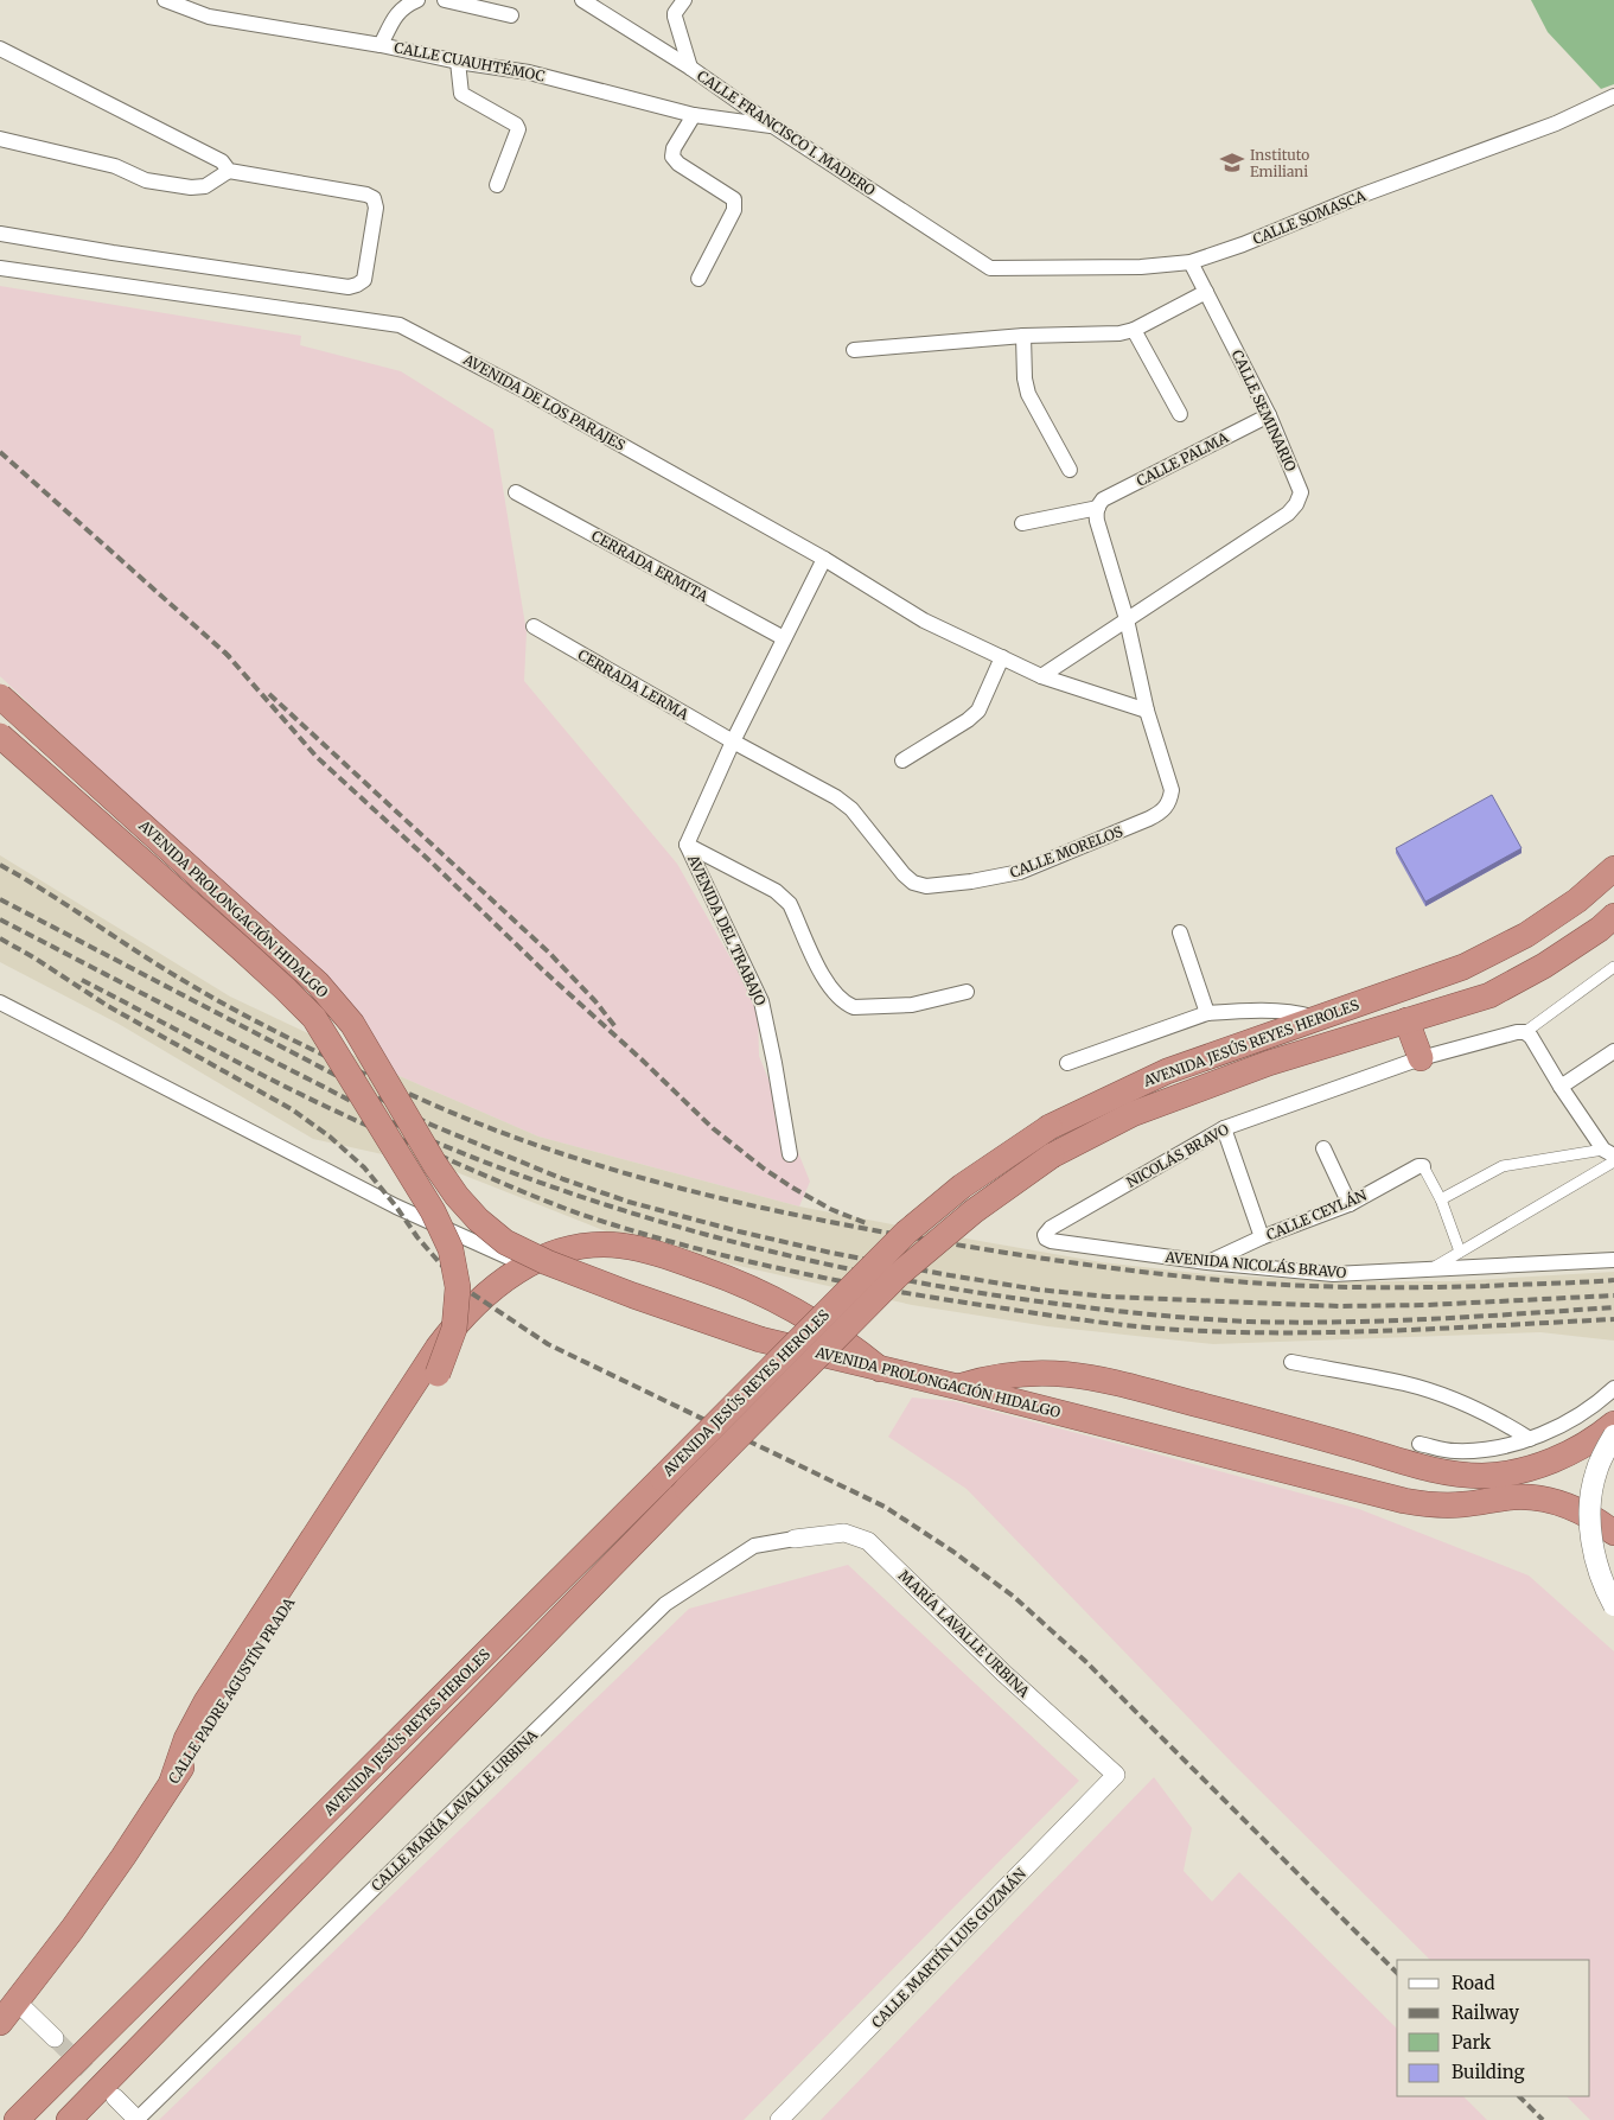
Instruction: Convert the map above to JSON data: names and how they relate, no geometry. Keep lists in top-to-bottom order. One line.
{"streets":{"highway":["AVENIDA PROLONGACIÓN HIDALGO","AVENIDA JESÚS REYES HEROLES","CALLE PADRE AGUSTÍN PRADA"],"street":["CALLE CUAUHTÉMOC","CALLE FRANCISCO I. MADERO","CALLE SOMASCA","AVENIDA DE LOS PARAJES","CALLE SEMINARIO","CALLE PALMA","CERRADA ERMITA","CERRADA LERMA","CALLE MORELOS","AVENIDA DEL TRABAJO","NICOLÁS BRAVO","CALLE CEYLÁN","AVENIDA NICOLÁS BRAVO","MARÍA LAVALLE URBINA","CALLE MARÍA LAVALLE URBINA","CALLE MARTÍN LUIS GUZMÁN"]},"crossings":[["CALLE CUAUHTÉMOC","CALLE FRANCISCO I. MADERO"],["CALLE FRANCISCO I. MADERO","CALLE SOMASCA"],["CALLE SOMASCA","CALLE SEMINARIO"],["AVENIDA DE LOS PARAJES","CALLE SEMINARIO"],["AVENIDA DE LOS PARAJES","AVENIDA DEL TRABAJO"],["CALLE SEMINARIO","CALLE PALMA"],["CERRADA ERMITA","AVENIDA DEL TRABAJO"],["CERRADA LERMA","CALLE MORELOS"],["CERRADA LERMA","AVENIDA DEL TRABAJO"],["CALLE MORELOS","AVENIDA DEL TRABAJO"],["AVENIDA PROLONGACIÓN HIDALGO","CALLE PADRE AGUSTÍN PRADA"],["NICOLÁS BRAVO","AVENIDA NICOLÁS BRAVO"],["CALLE CEYLÁN","AVENIDA NICOLÁS BRAVO"],["MARÍA LAVALLE URBINA","CALLE MARÍA LAVALLE URBINA"],["MARÍA LAVALLE URBINA","CALLE MARTÍN LUIS GUZMÁN"]],"places":{"school or university":["Instituto Emiliani"]},"legend":["Road","Railway","Park","Building"]}
